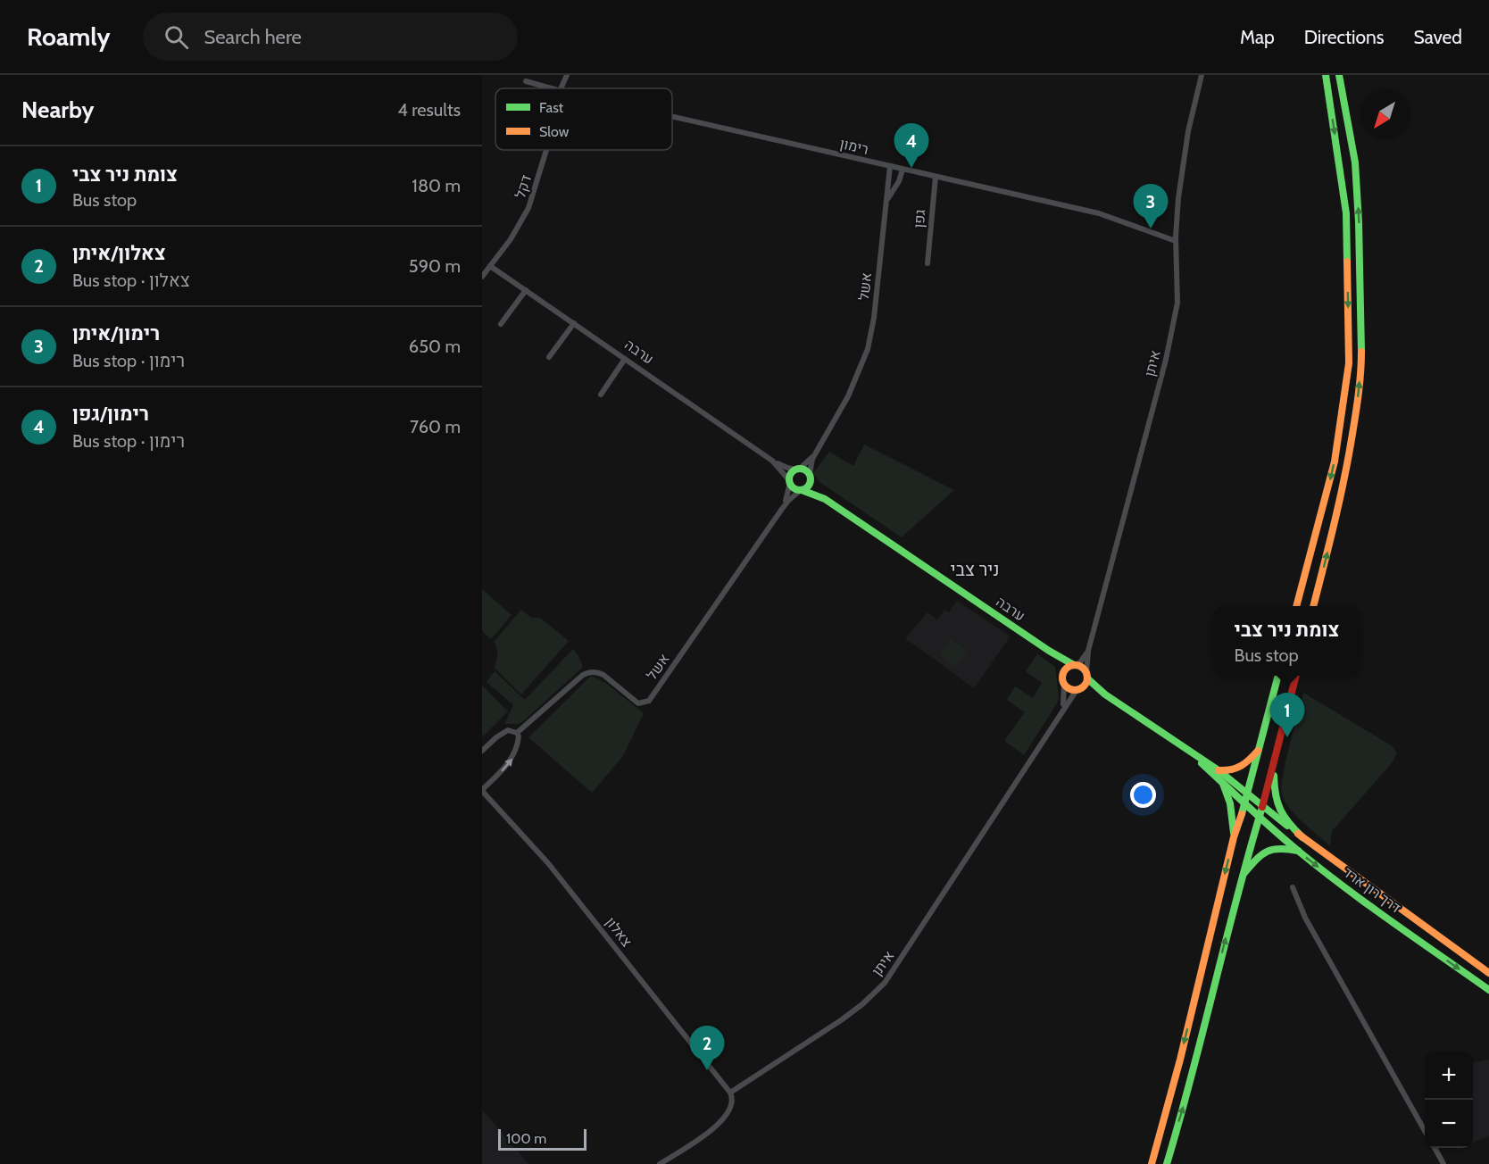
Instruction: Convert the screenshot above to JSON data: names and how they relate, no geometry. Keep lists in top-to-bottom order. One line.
{"streets":{"main road":["ערבה","דרך רון ארד"],"street":["רימון","דקל","גפן","אשל","איתן","צאלון"]},"crossings":[["רימון","גפן"],["רימון","אשל"],["רימון","איתן"],["דקל","ערבה"],["אשל","ערבה"],["ערבה","איתן"],["איתן","צאלון"]],"districts":["ניר צבי"],"legend":["Fast","Slow"],"scale_bar":"100 m","north":"bottom left","page":{"header":"Roamly","search":"Search here","nav":["Map","Directions","Saved"],"heading":["Nearby","4 results"],"pins":["4","3","1","2"],"list":[{"mark":"1","name":"צומת ניר צבי","note":"Bus stop","value":"180 m"},{"mark":"2","name":"צאלון/איתן","note":"Bus stop · צאלון","value":"590 m"},{"mark":"3","name":"רימון/איתן","note":"Bus stop · רימון","value":"650 m"},{"mark":"4","name":"רימון/גפן","note":"Bus stop · רימון","value":"760 m"}],"popup":["צומת ניר צבי","Bus stop"],"map_buttons":["+","−"],"scale":"100 m"}}
